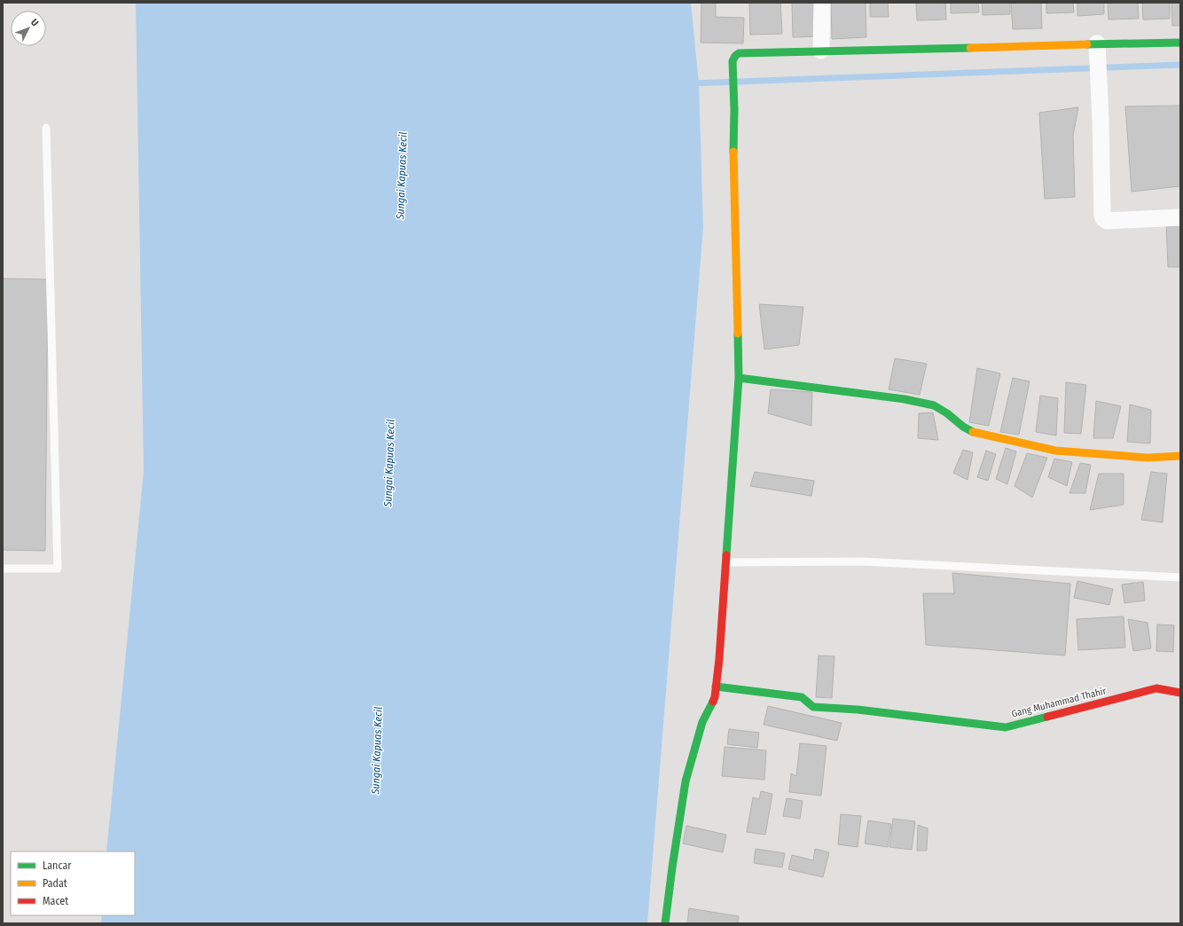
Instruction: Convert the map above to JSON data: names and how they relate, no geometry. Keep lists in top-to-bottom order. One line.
{"streets":{"street":["Gang Muhammad Thahir"]},"water":["Sungai Kapuas Kecil"],"legend":["Lancar","Padat","Macet"],"north":"top right"}
